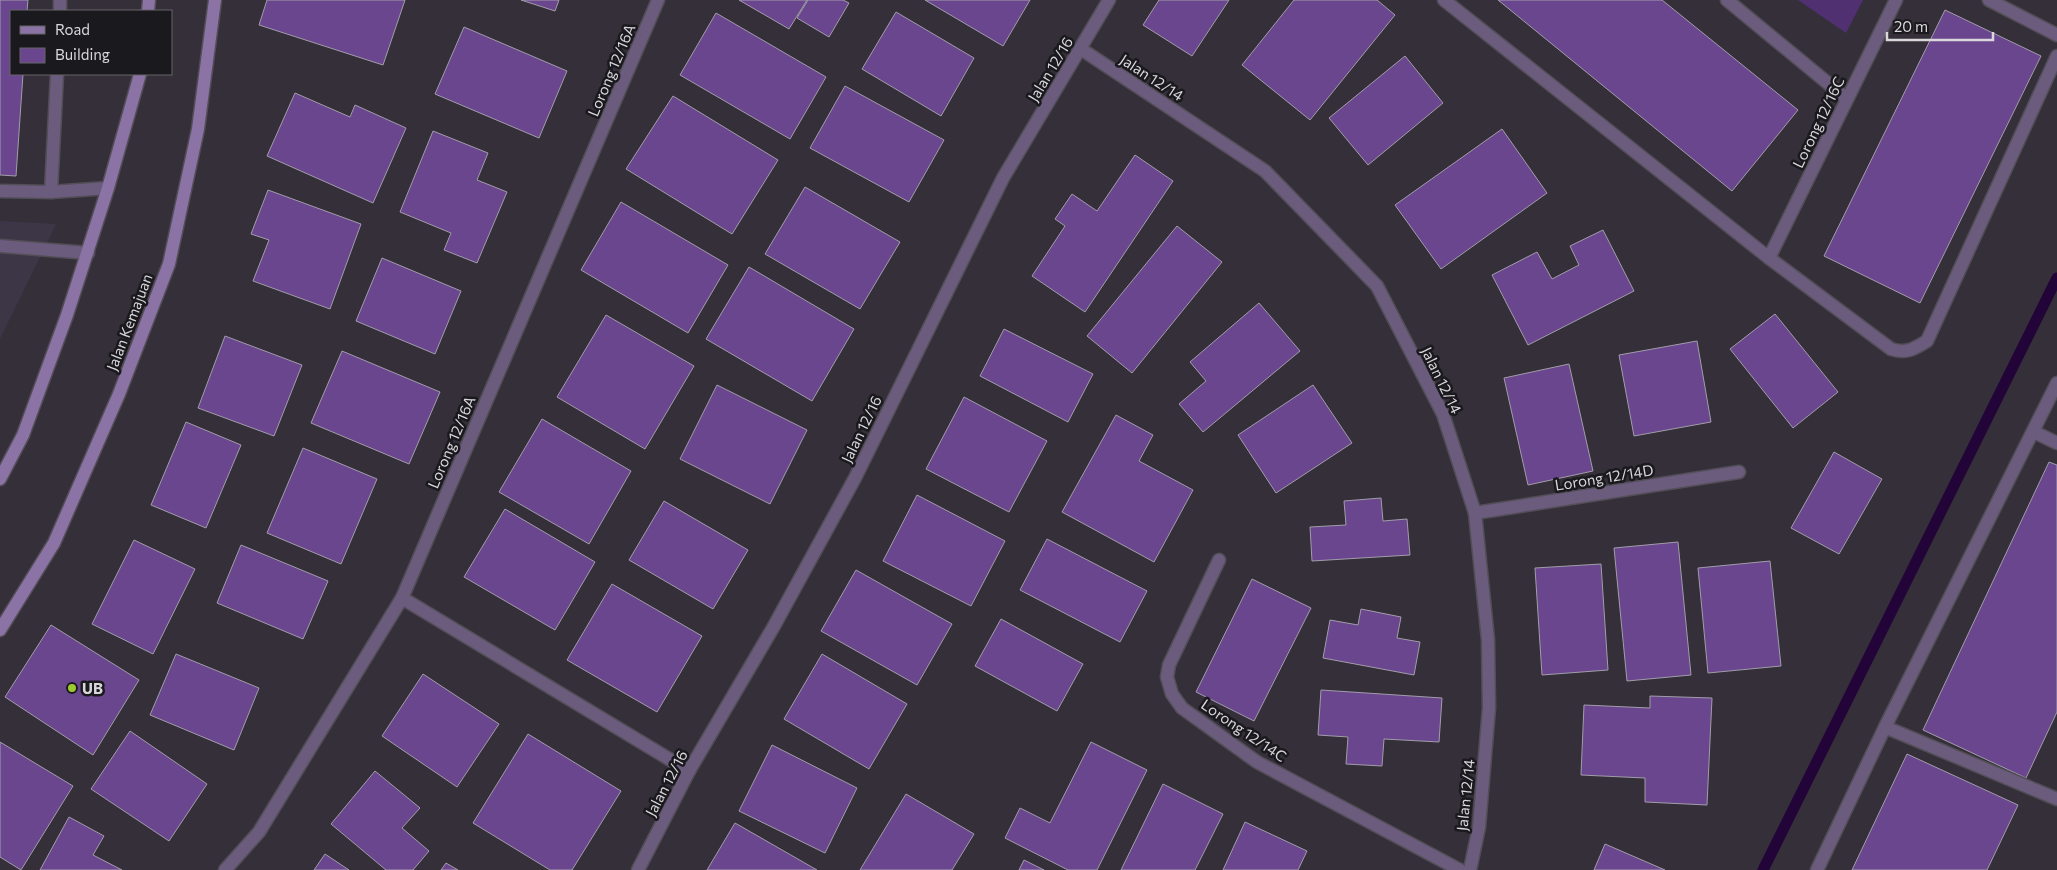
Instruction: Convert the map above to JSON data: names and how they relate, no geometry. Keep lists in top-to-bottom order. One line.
{"streets":{"main road":["Jalan Kemajuan"],"street":["Jalan 12/16","Lorong 12/16A","Jalan 12/14","Lorong 12/16C","Lorong 12/14D","Lorong 12/14C"]},"crossings":[["Jalan 12/16","Jalan 12/14"],["Jalan 12/14","Lorong 12/14D"]],"places":["UB"],"legend":["Road","Building"],"scale_bar":"20 m"}
